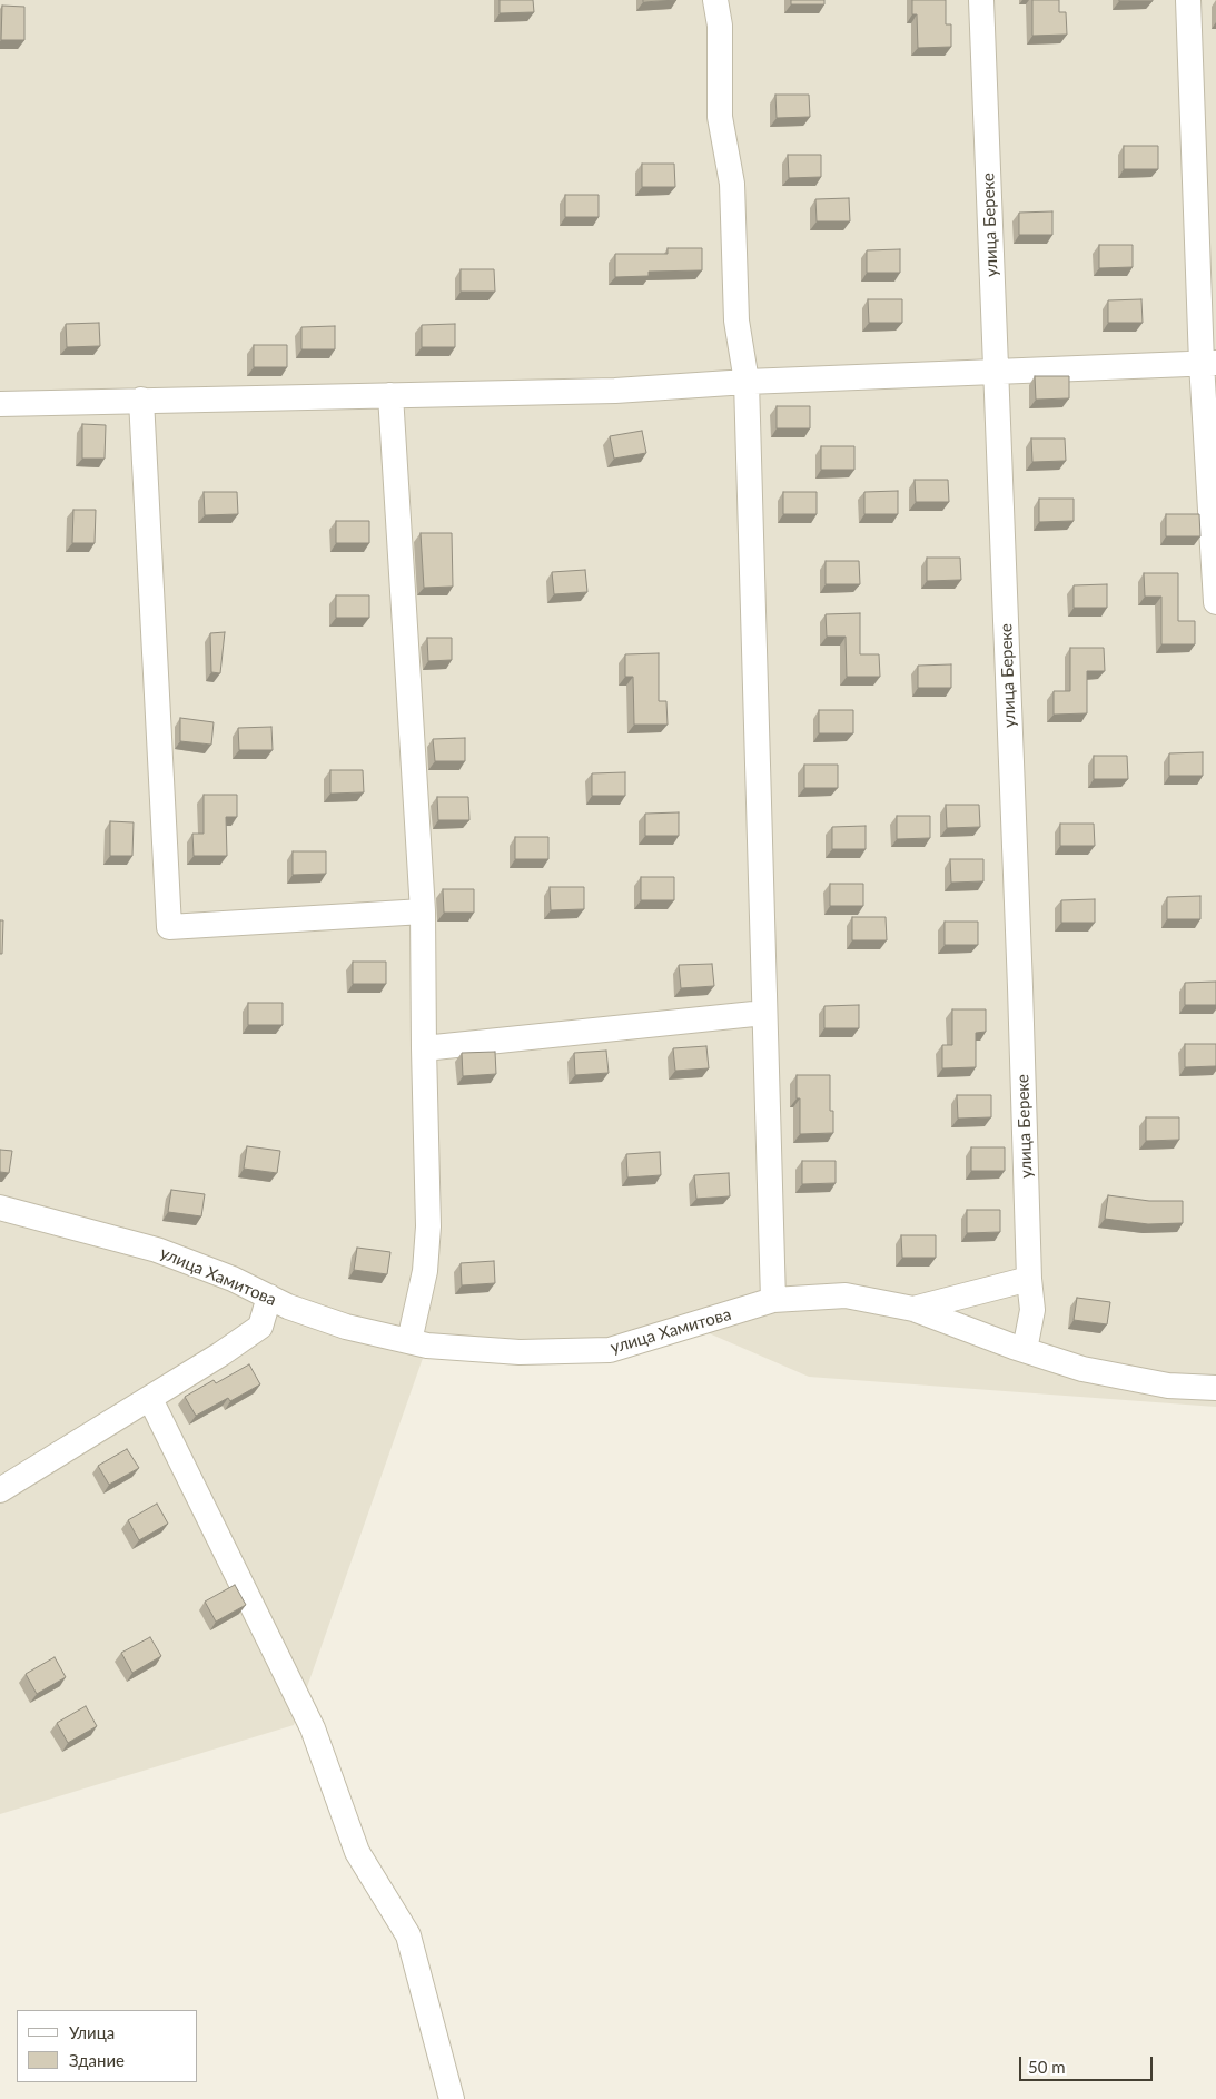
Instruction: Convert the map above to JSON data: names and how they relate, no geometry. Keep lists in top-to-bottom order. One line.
{"streets":{"street":["улица Береке","улица Хамитова"]},"crossings":[["улица Береке","улица Хамитова"]],"legend":["Улица","Здание"],"scale_bar":"50 m"}
